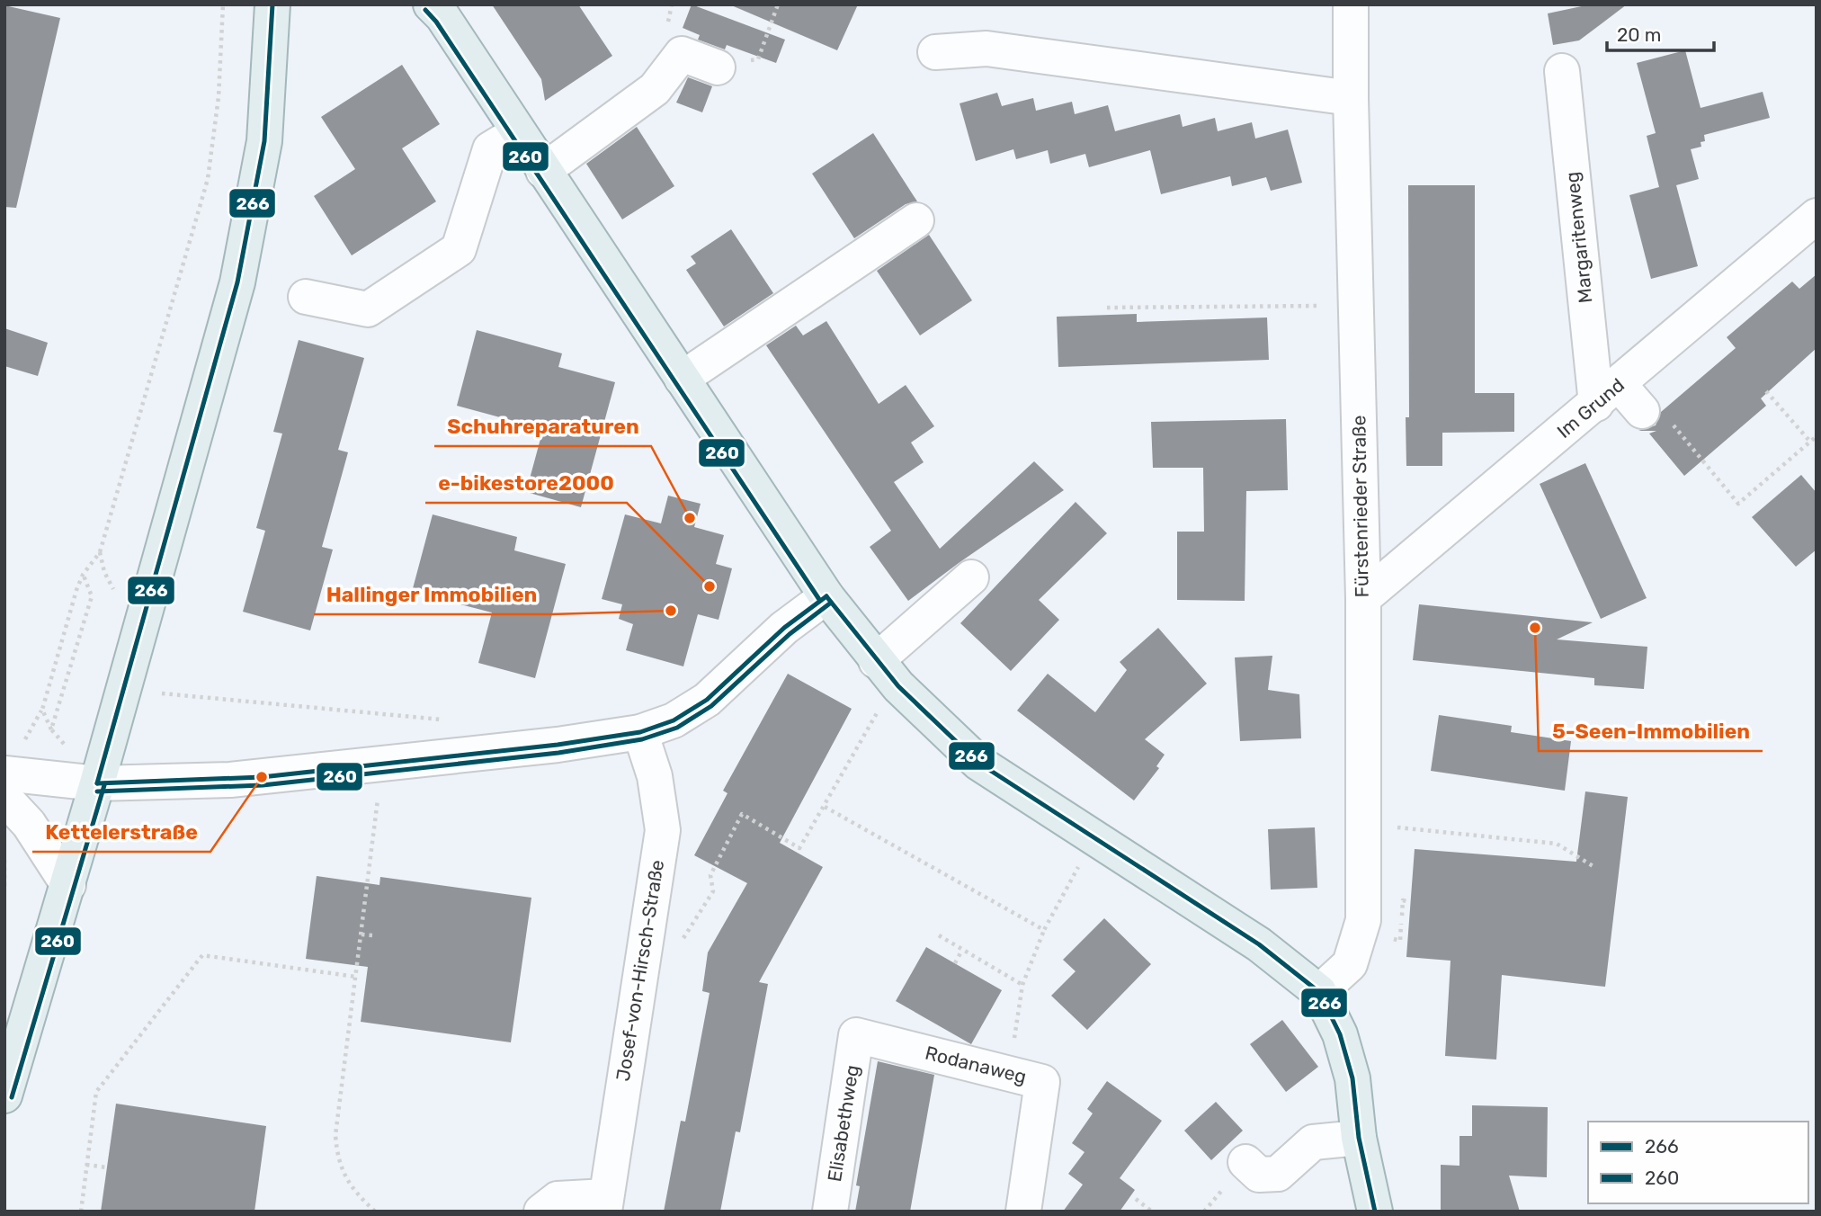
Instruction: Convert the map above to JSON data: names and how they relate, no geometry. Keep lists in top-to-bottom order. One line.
{"streets":{"street":["Margaritenweg","Im Grund","Fürstenrieder Straße","Josef-von-Hirsch-Straße","Rodanaweg","Elisabethweg"]},"crossings":[["Margaritenweg","Im Grund"],["Im Grund","Fürstenrieder Straße"],["Rodanaweg","Elisabethweg"]],"places":["Schuhreparaturen","e-bikestore2000","Hallinger Immobilien","5-Seen-Immobilien","Kettelerstraße"],"lines":["transit line 266","transit line 260"],"legend":["266","260"],"scale_bar":"20 m"}
